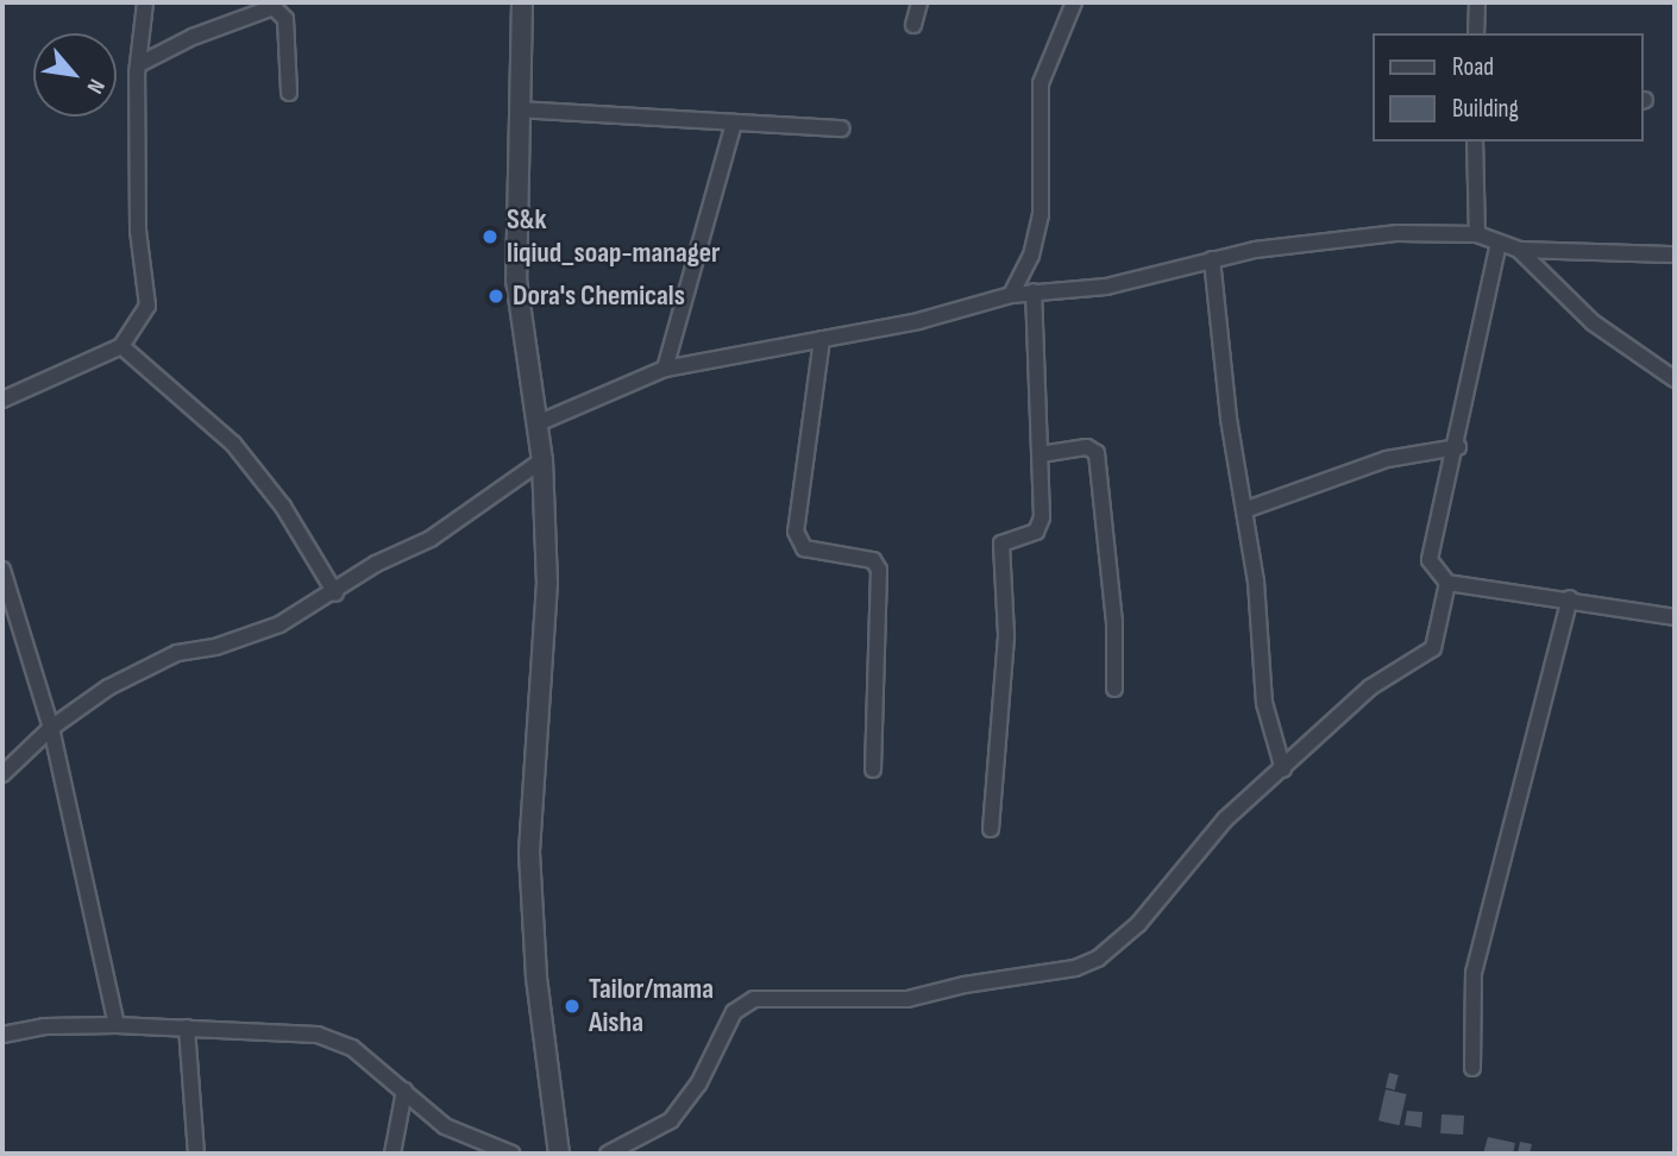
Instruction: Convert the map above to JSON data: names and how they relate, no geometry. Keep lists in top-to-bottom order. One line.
{"places":["S&k liqiud_soap-manager","Dora's Chemicals","Tailor/mama Aisha"],"legend":["Road","Building"],"north":"bottom right"}
